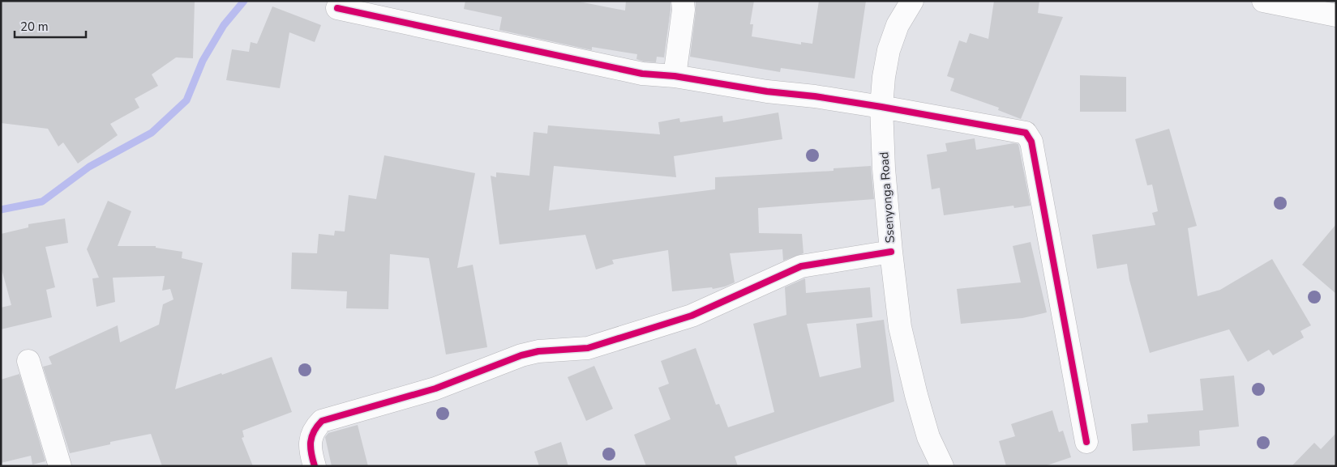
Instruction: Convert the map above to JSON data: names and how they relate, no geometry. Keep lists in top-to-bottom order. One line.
{"streets":{"street":["Ssenyonga Road"]},"scale_bar":"20 m"}
